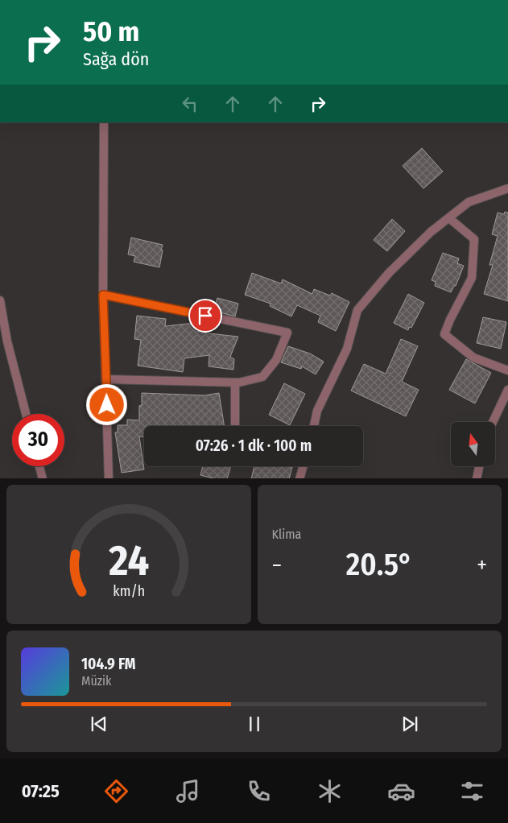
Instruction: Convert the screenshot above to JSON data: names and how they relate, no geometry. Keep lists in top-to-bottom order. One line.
{"north":"top","page":{"turn":["50 m","Sağa dön"],"limit":"30","trip":"07:26 · 1 dk · 100 m","tile":"Klima","heat":["−","20.5°","+"],"song":["104.9 FM","Müzik"],"tabs":"07:25","gauge":["24","km/h"]}}
